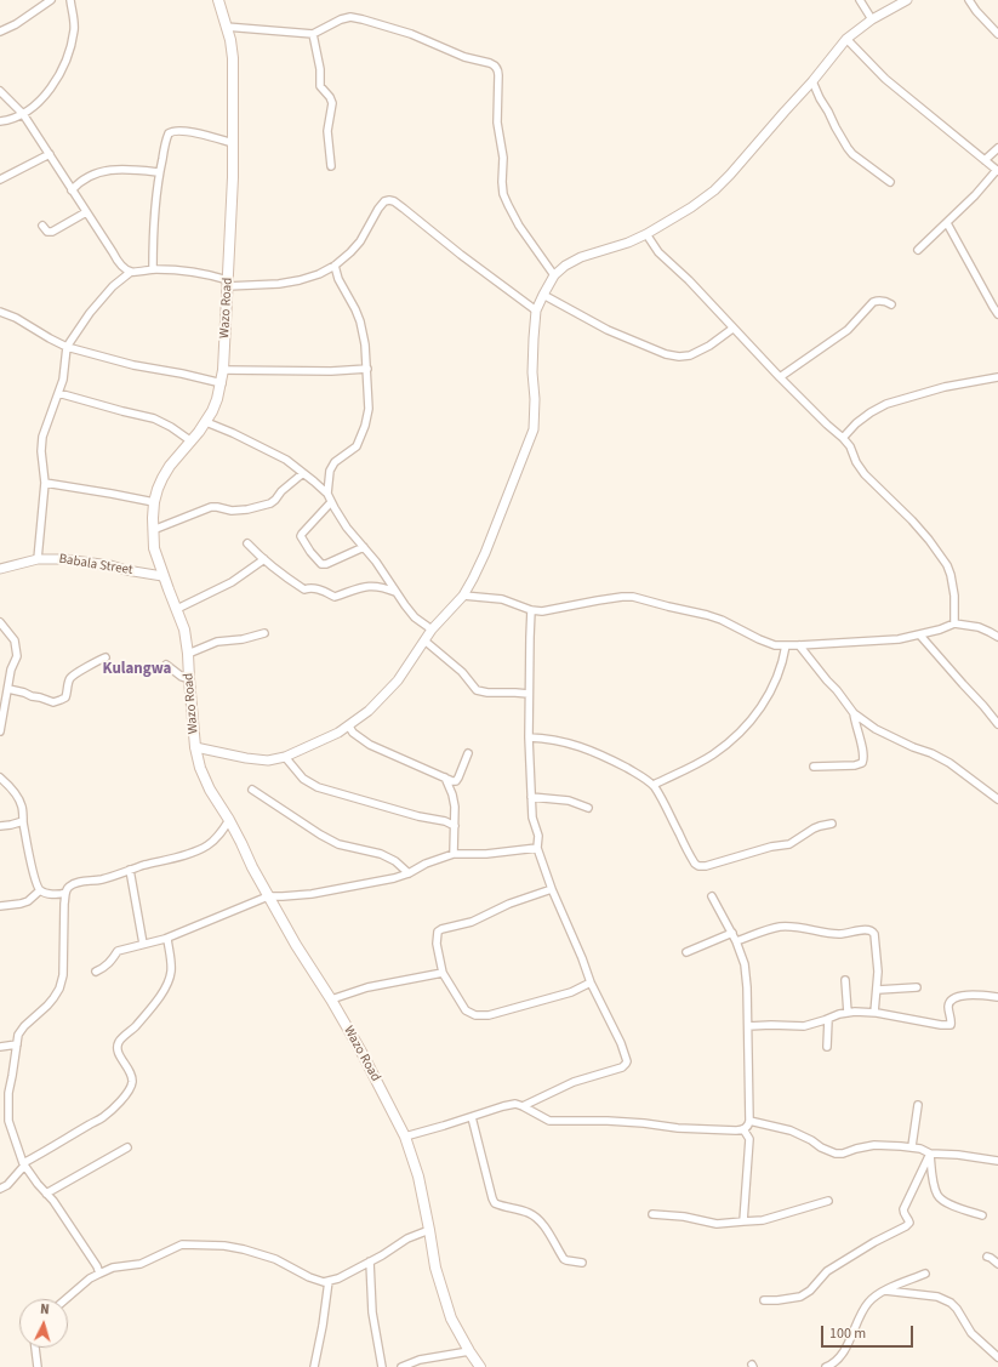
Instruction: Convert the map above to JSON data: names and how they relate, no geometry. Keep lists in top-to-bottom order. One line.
{"streets":{"main road":["Wazo Road"],"street":["Babala Street"]},"crossings":[["Wazo Road","Babala Street"]],"districts":["Kulangwa"],"scale_bar":"100 m","north":"top"}
